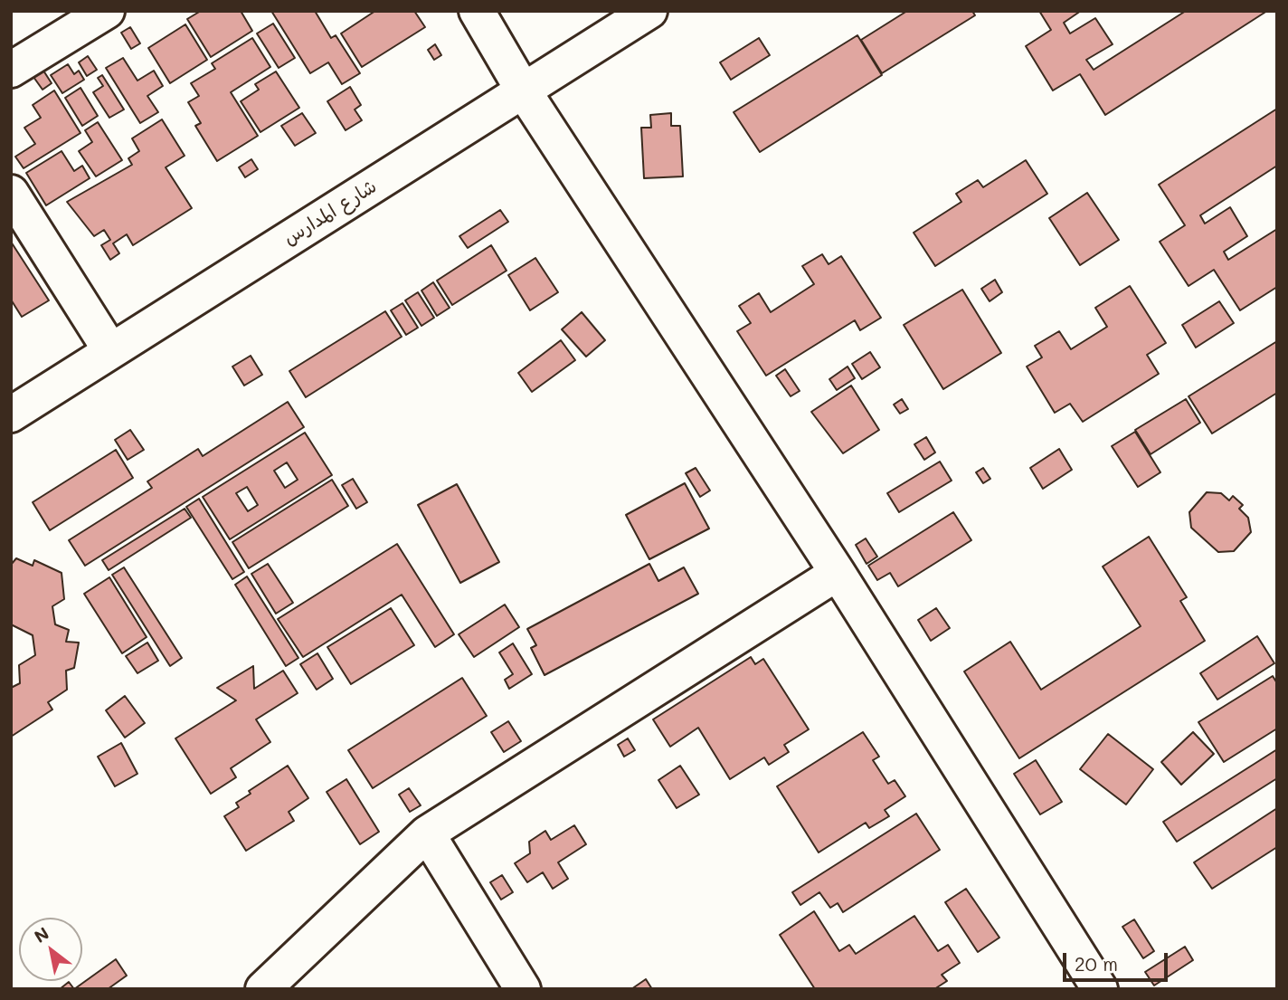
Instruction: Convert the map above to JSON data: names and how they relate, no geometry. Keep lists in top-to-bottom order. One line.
{"streets":{"street":["شارع المدارس"]},"scale_bar":"20 m","north":"top left"}
